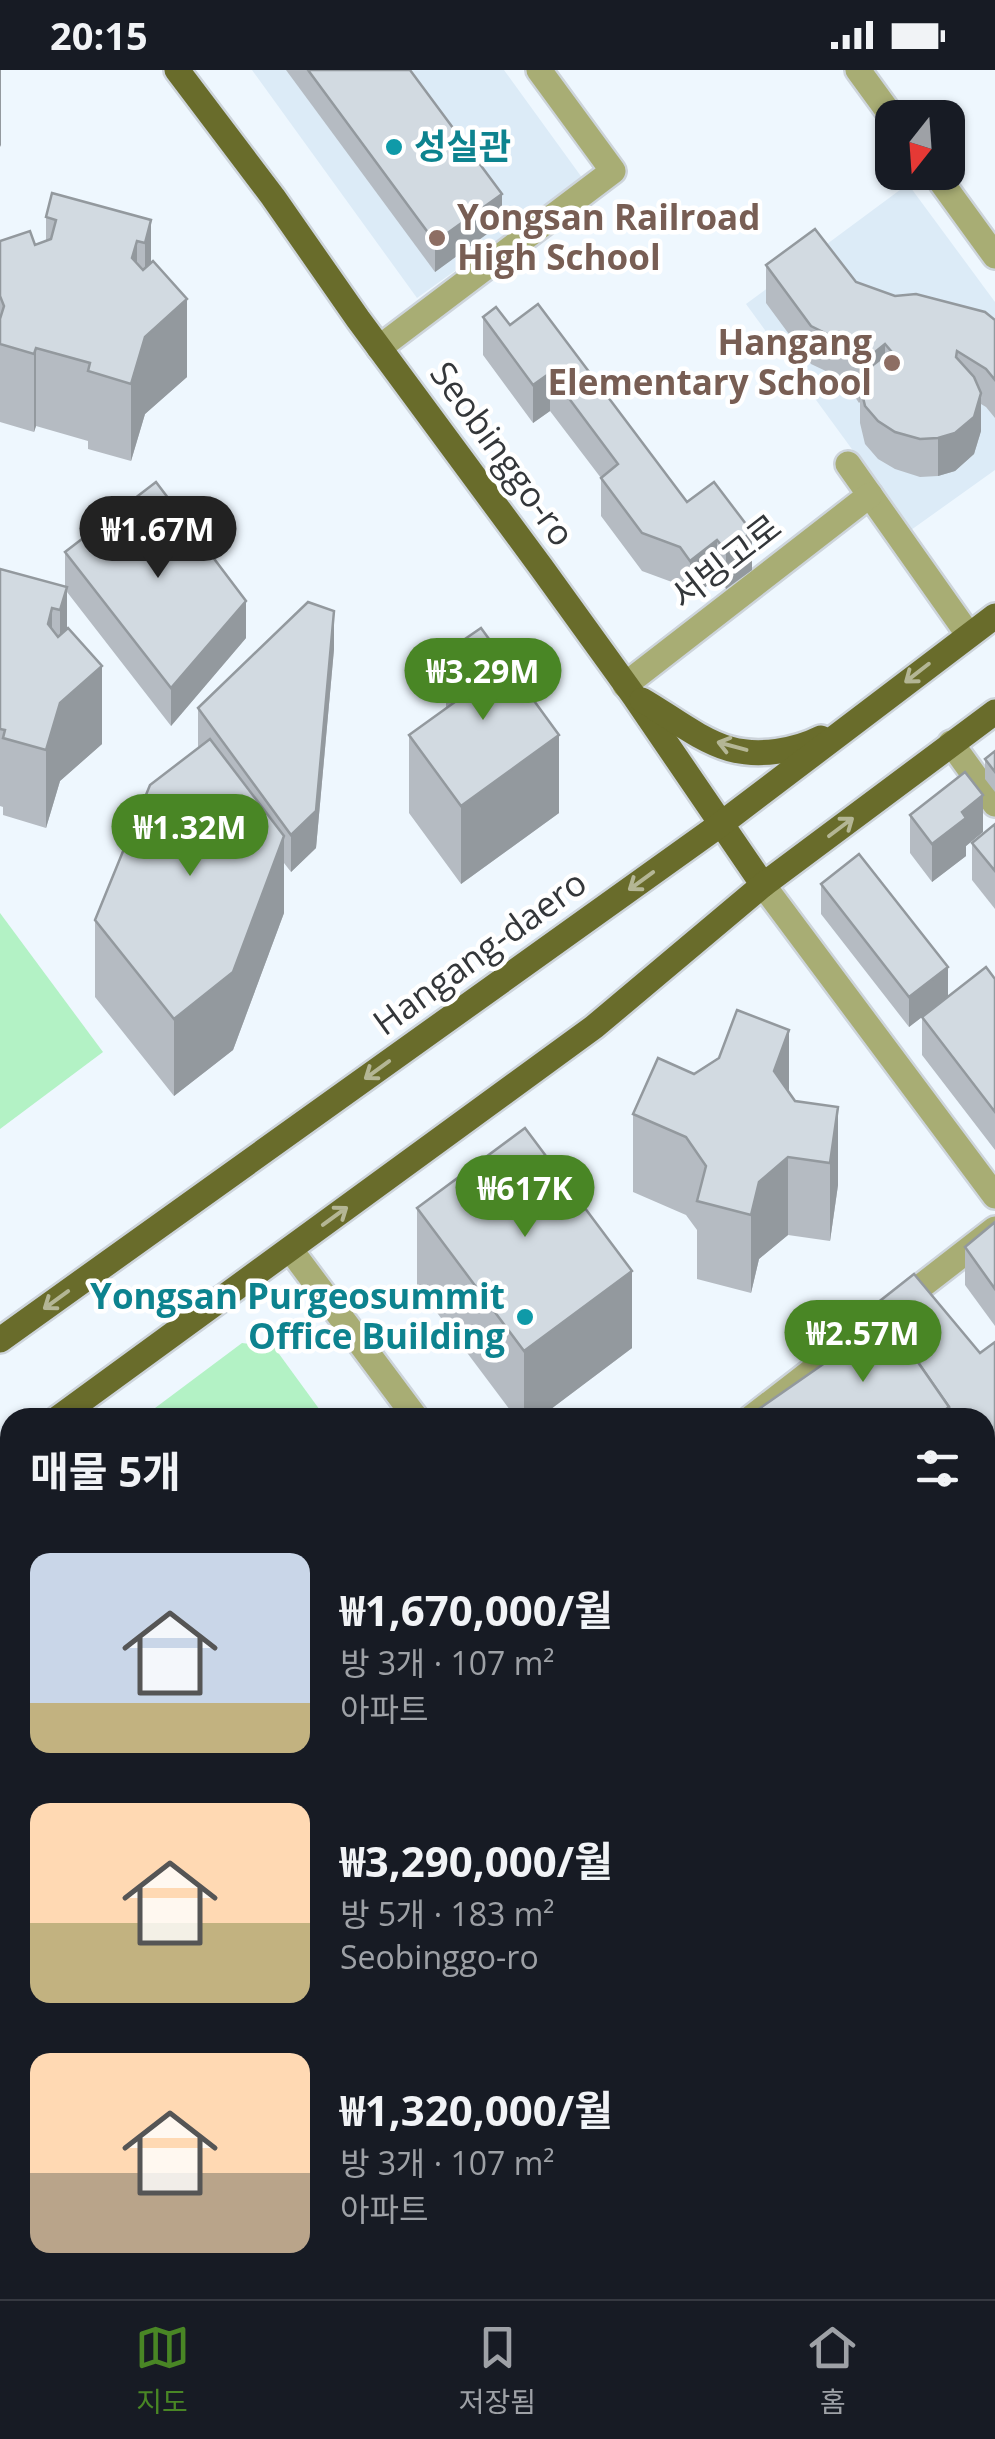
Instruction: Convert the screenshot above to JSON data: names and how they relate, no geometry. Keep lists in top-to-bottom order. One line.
{"streets":{"main road":["Seobinggo-ro","Hangang-daero"],"street":["서빙고로"]},"crossings":[["Seobinggo-ro","서빙고로"],["Seobinggo-ro","Hangang-daero"]],"places":["성실관","Yongsan Railroad High School","Hangang Elementary School","Yongsan Purgeosummit Office Building"],"north":"bottom","page":{"status":"20:15","price":["₩1.67M","₩3.29M","₩1.32M","₩617K","₩2.57M"],"heading":"매물 5개","list":[{"name":"₩1,670,000/월","note":"방 3개 · 107 m² · 아파트"},{"name":"₩3,290,000/월","note":"방 5개 · 183 m² · Seobinggo-ro"},{"name":"₩1,320,000/월","note":"방 3개 · 107 m² · 아파트"}],"tabs":["지도","저장됨","홈"]}}
